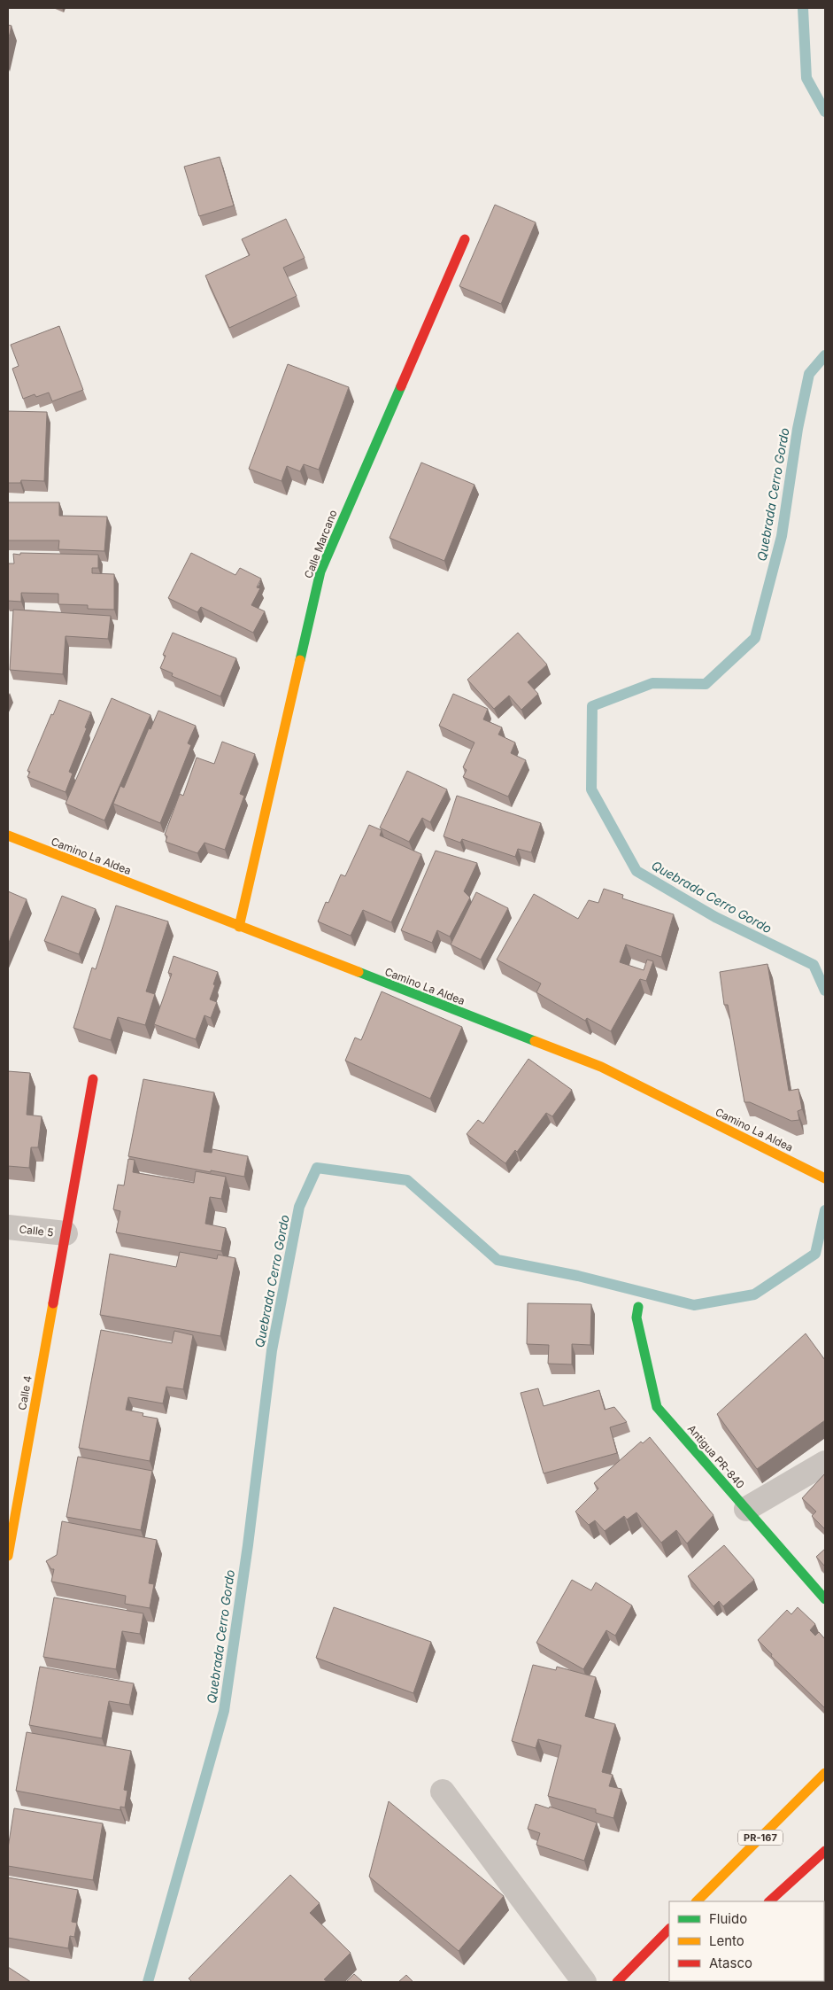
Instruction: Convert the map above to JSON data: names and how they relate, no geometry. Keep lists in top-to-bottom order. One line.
{"streets":{"street":["Calle Marcano","Camino La Aldea","Calle 5","Calle 4","Antigua PR-840","PR-167"]},"crossings":[["Calle Marcano","Camino La Aldea"],["Calle 5","Calle 4"]],"water":["Quebrada Cerro Gordo"],"legend":["Fluido","Lento","Atasco"]}
